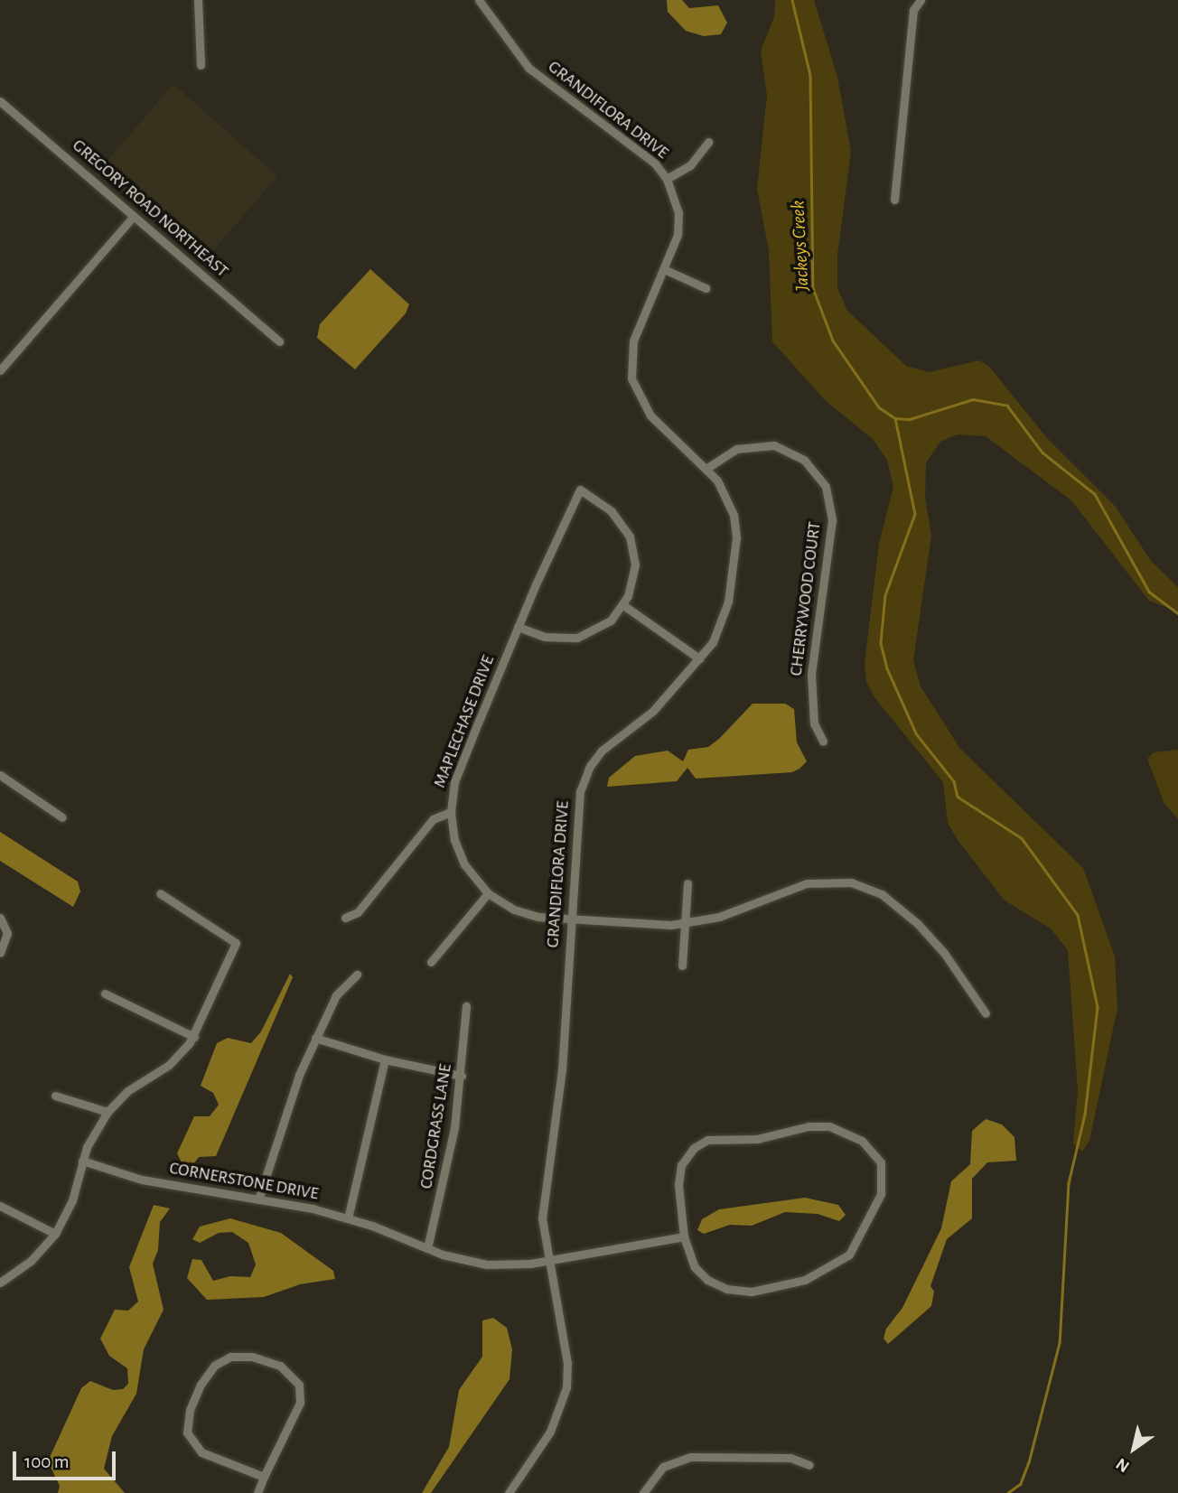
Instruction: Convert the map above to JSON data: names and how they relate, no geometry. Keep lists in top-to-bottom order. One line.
{"streets":{"street":["GRANDIFLORA DRIVE","GREGORY ROAD NORTHEAST","CHERRYWOOD COURT","MAPLECHASE DRIVE","CORDGRASS LANE","CORNERSTONE DRIVE"]},"crossings":[["GRANDIFLORA DRIVE","CHERRYWOOD COURT"],["GRANDIFLORA DRIVE","MAPLECHASE DRIVE"],["GRANDIFLORA DRIVE","CORNERSTONE DRIVE"],["CORDGRASS LANE","CORNERSTONE DRIVE"]],"water":["Jackeys Creek"],"scale_bar":"100 m","north":"bottom left"}
